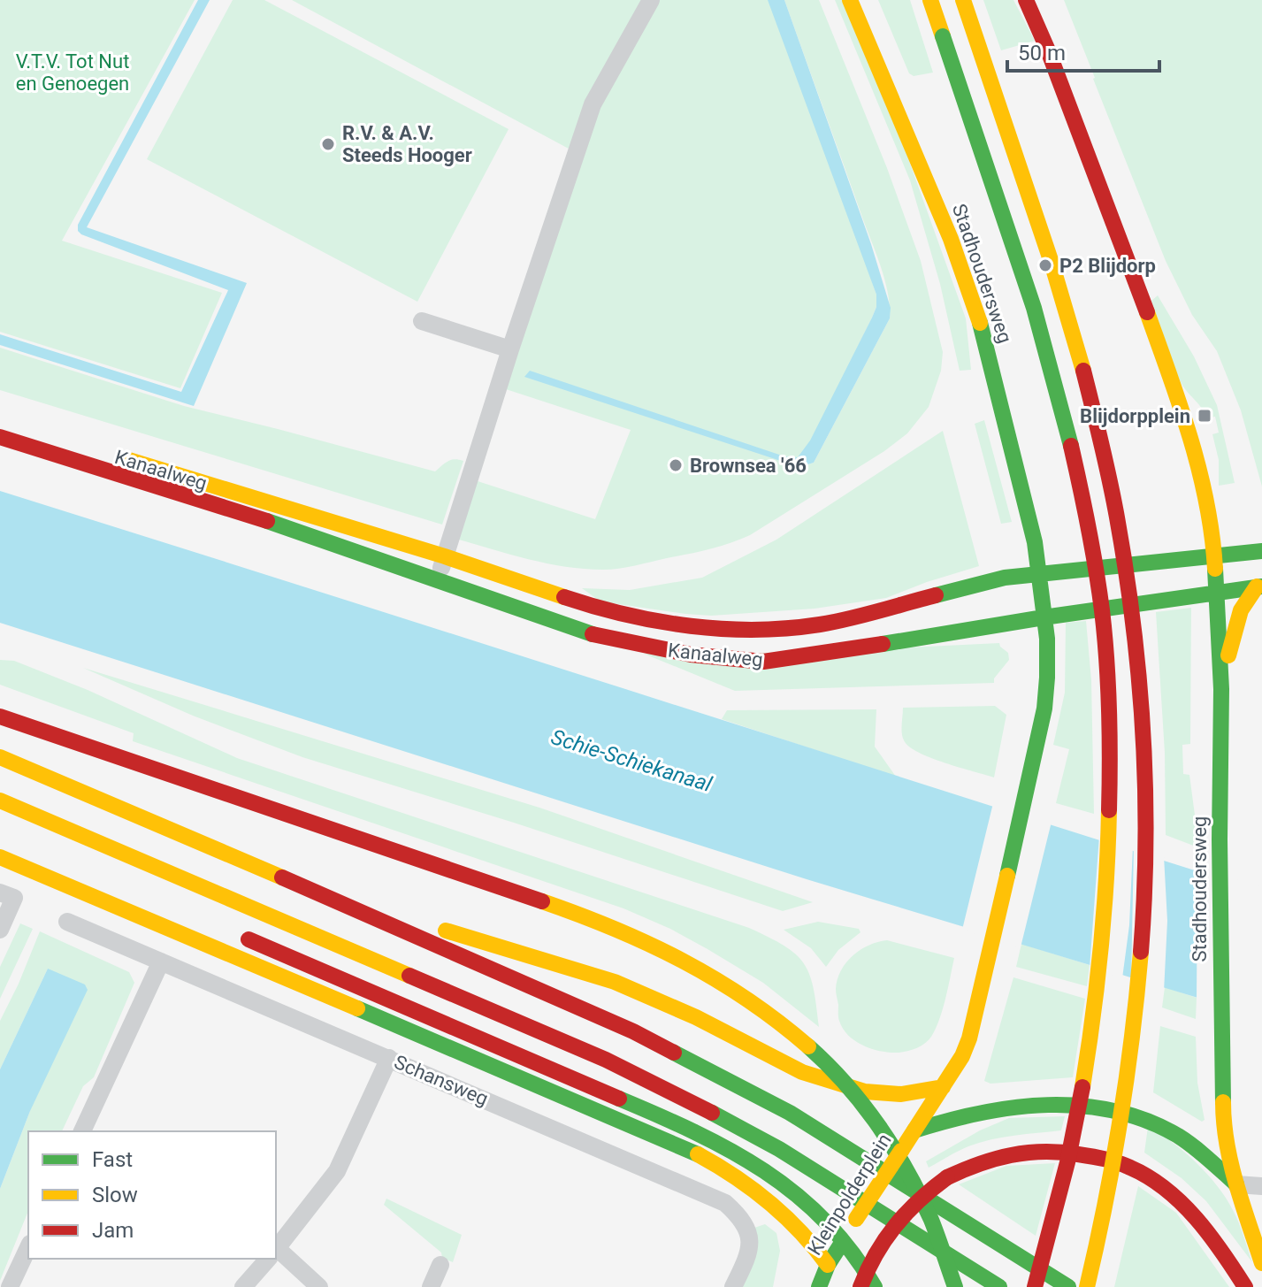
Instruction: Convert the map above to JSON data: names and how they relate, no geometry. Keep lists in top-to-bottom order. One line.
{"streets":{"main road":["Stadhoudersweg","Kanaalweg","Kleinpolderplein"],"street":["Schansweg"]},"crossings":[["Stadhoudersweg","Kanaalweg"],["Stadhoudersweg","Kleinpolderplein"]],"water":["Schie-Schiekanaal"],"parks":["V.T.V. Tot Nut en Genoegen"],"places":{"other":["R.V. & A.V. Steeds Hooger","P2 Blijdorp","Brownsea '66"],"transit":["Blijdorpplein"]},"legend":["Fast","Slow","Jam"],"scale_bar":"50 m"}
